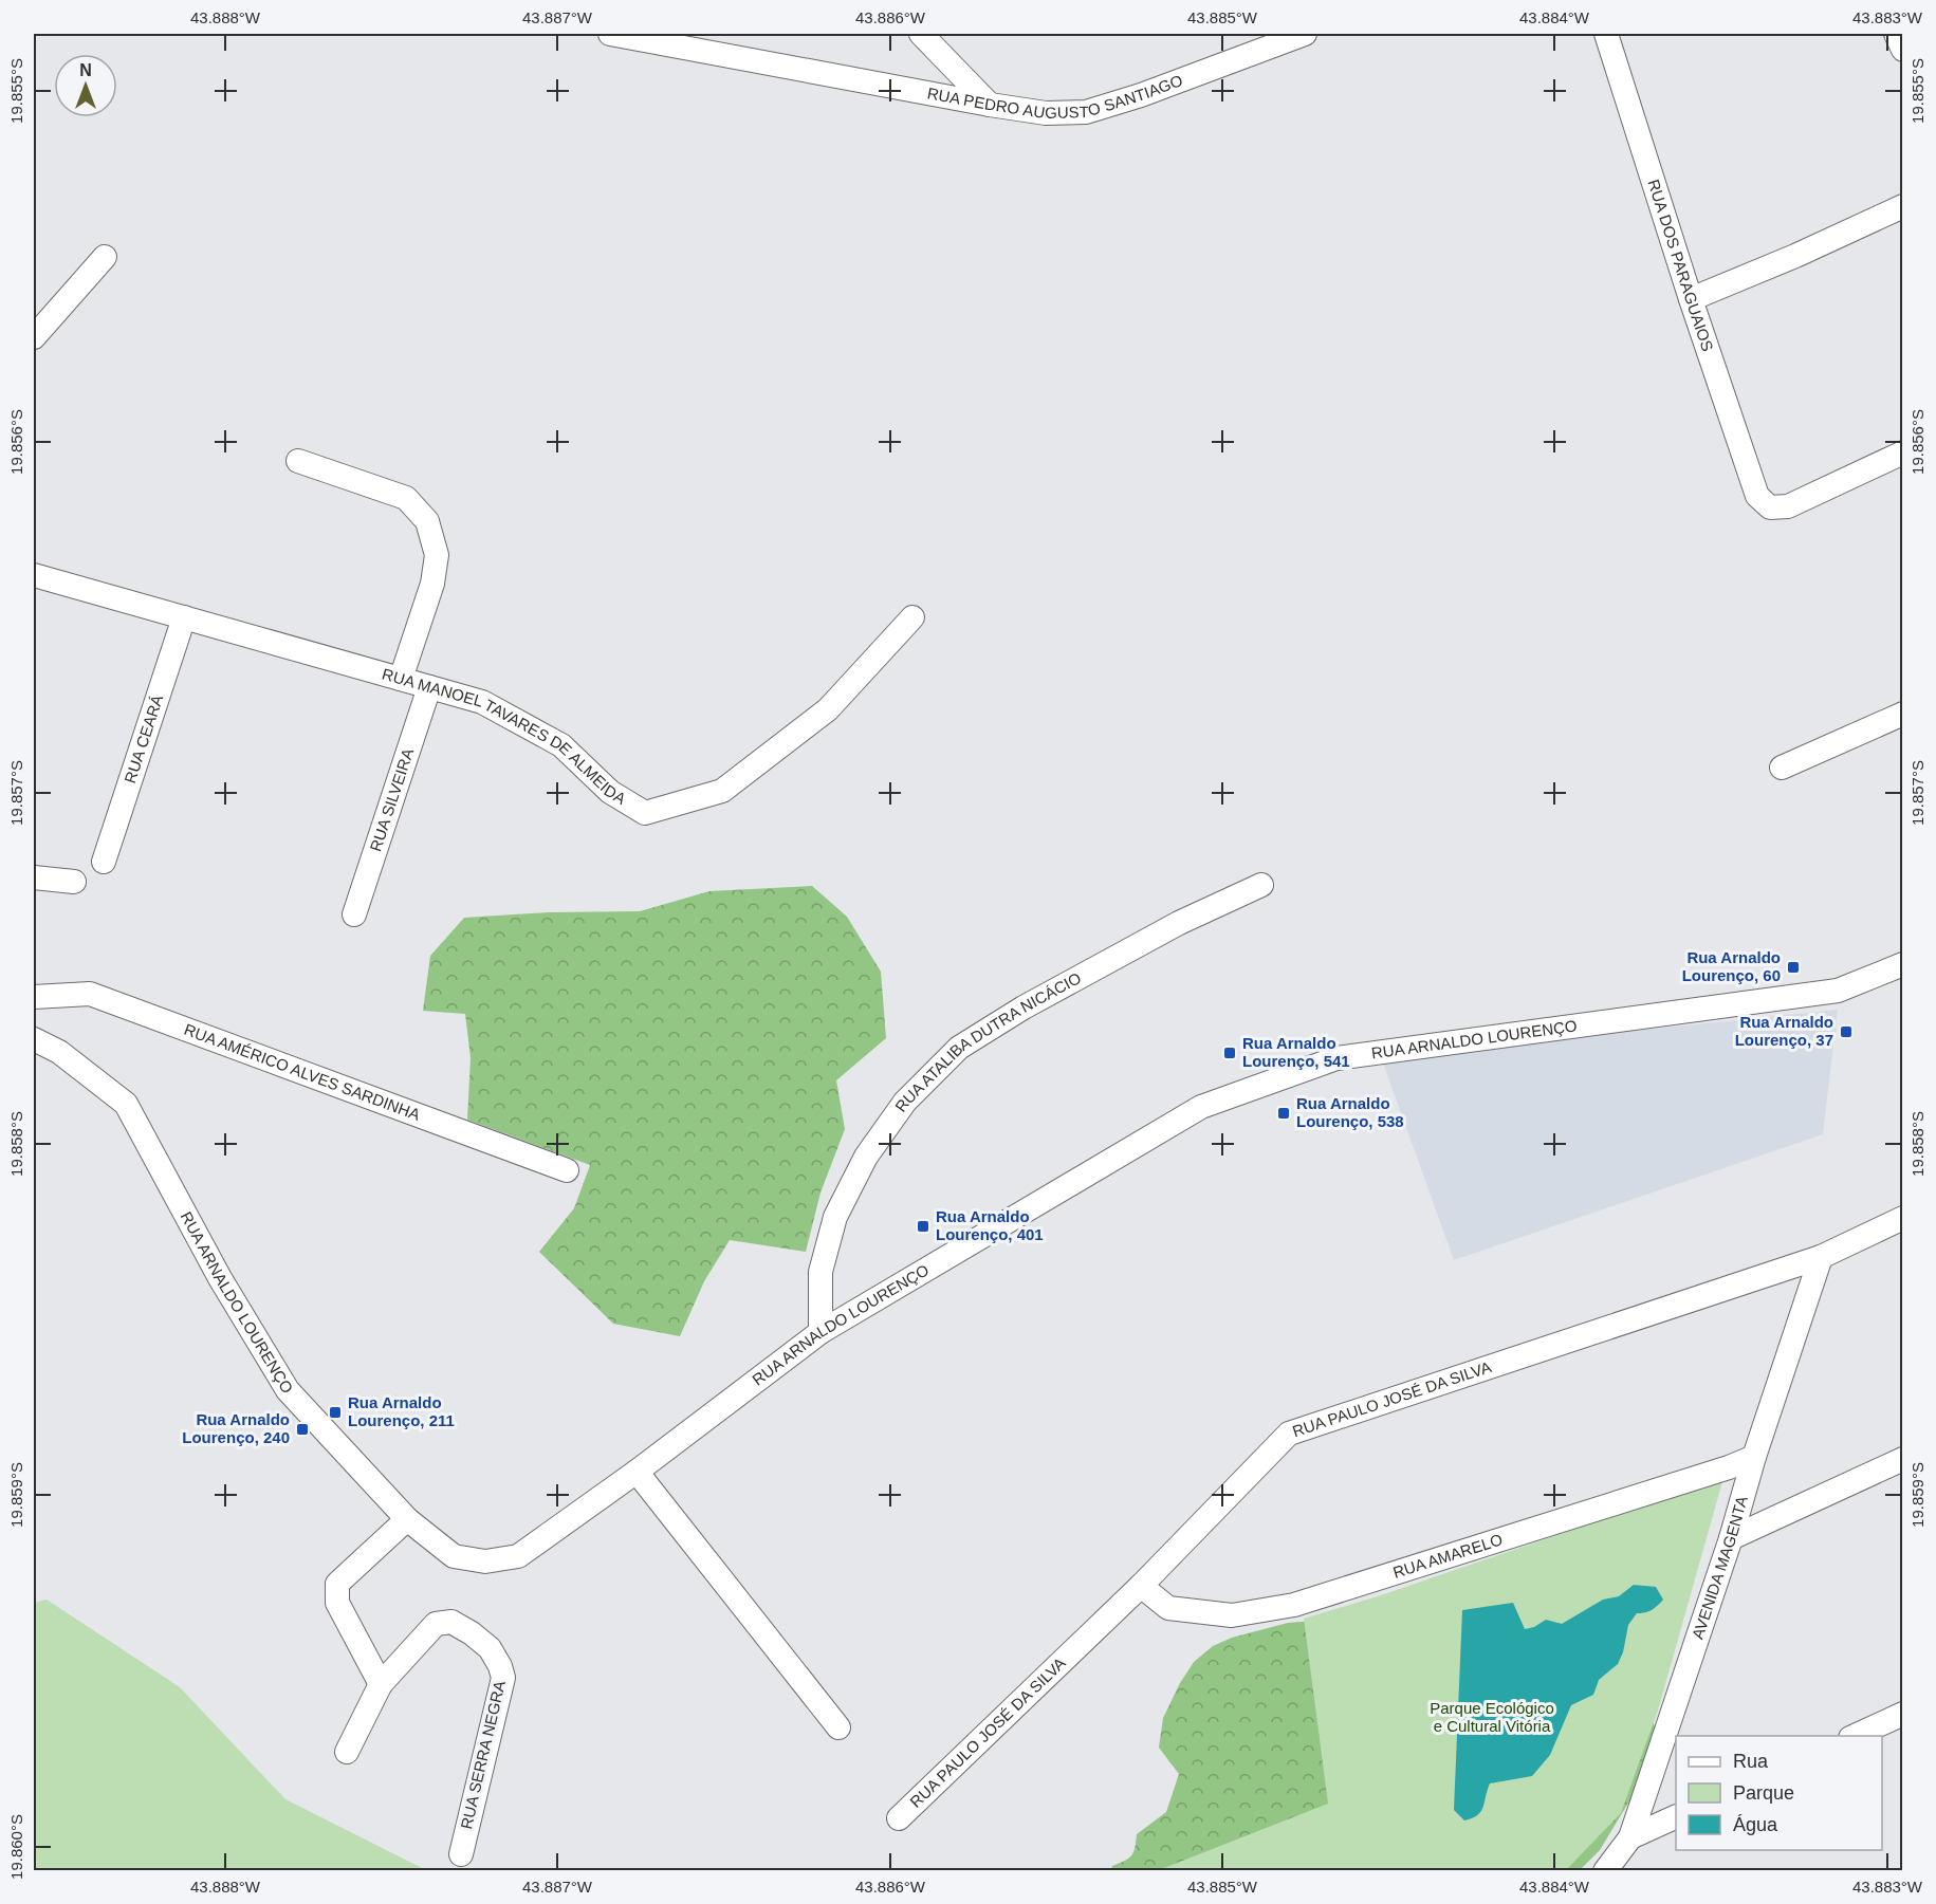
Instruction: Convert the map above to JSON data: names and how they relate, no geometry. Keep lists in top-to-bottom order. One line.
{"streets":{"street":["RUA PEDRO AUGUSTO SANTIAGO","RUA DOS PARAGUAIOS","RUA MANOEL TAVARES DE ALMEIDA","RUA CEARÁ","RUA SILVEIRA","RUA ARNALDO LOURENÇO","RUA ATALIBA DUTRA NICÁCIO","RUA AMÉRICO ALVES SARDINHA","RUA PAULO JOSÉ DA SILVA","RUA AMARELO","AVENIDA MAGENTA","RUA SERRA NEGRA"]},"crossings":[["RUA MANOEL TAVARES DE ALMEIDA","RUA CEARÁ"],["RUA MANOEL TAVARES DE ALMEIDA","RUA SILVEIRA"],["RUA ARNALDO LOURENÇO","RUA ATALIBA DUTRA NICÁCIO"],["RUA PAULO JOSÉ DA SILVA","RUA AMARELO"],["RUA PAULO JOSÉ DA SILVA","AVENIDA MAGENTA"],["RUA AMARELO","AVENIDA MAGENTA"]],"parks":["Parque Ecológico e Cultural Vitória"],"places":{"transit":["Rua Arnaldo Lourenço, 60","Rua Arnaldo Lourenço, 37","Rua Arnaldo Lourenço, 541","Rua Arnaldo Lourenço, 538","Rua Arnaldo Lourenço, 401","Rua Arnaldo Lourenço, 211","Rua Arnaldo Lourenço, 240"]},"legend":["Rua","Parque","Água"],"north":"top","coordinates":["43.888°W","43.887°W","43.886°W","43.885°W","43.884°W","43.883°W","19.855°S","19.856°S","19.857°S","19.858°S","19.859°S","19.860°S"]}
